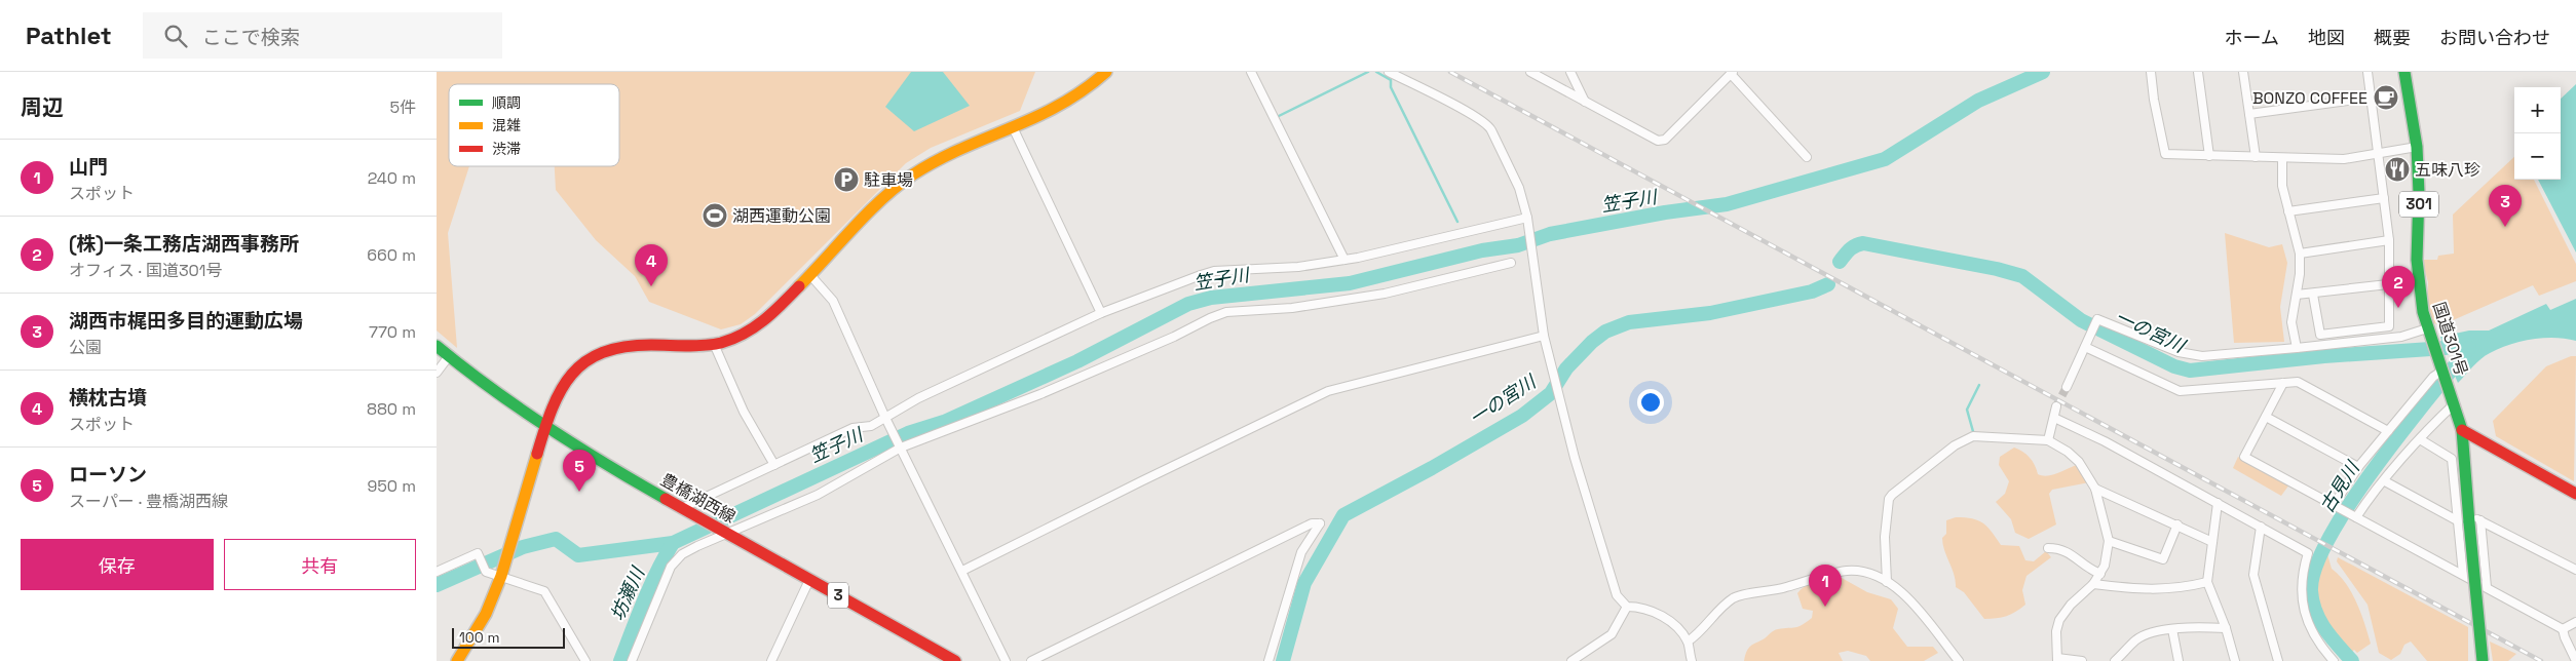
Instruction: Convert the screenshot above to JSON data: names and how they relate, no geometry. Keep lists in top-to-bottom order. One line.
{"streets":{"main road":["301","国道301号","豊橋湖西線","3"]},"water":["笠子川","一の宮川","古見川","坊瀬川"],"places":{"cafe":["BONZO COFFEE"],"restaurant":["五味八珍"],"parking":["駐車場"],"sports":["湖西運動公園"]},"legend":["順調","混雑","渋滞"],"scale_bar":"100 m","page":{"header":"Pathlet","search":"ここで検索","nav":["ホーム","地図","概要","お問い合わせ"],"heading":["周辺","5件"],"map_buttons":["+","−"],"list":[{"mark":"1","name":"山門","note":"スポット","value":"240 m"},{"mark":"2","name":"(株)一条工務店湖西事務所","note":"オフィス · 国道301号","value":"660 m"},{"mark":"3","name":"湖西市梶田多目的運動広場","note":"公園","value":"770 m"},{"mark":"4","name":"横枕古墳","note":"スポット","value":"880 m"},{"mark":"5","name":"ローソン","note":"スーパー · 豊橋湖西線","value":"950 m"}],"pins":["3","4","2","5","1"],"buttons":["保存","共有"],"scale":"100 m"}}
